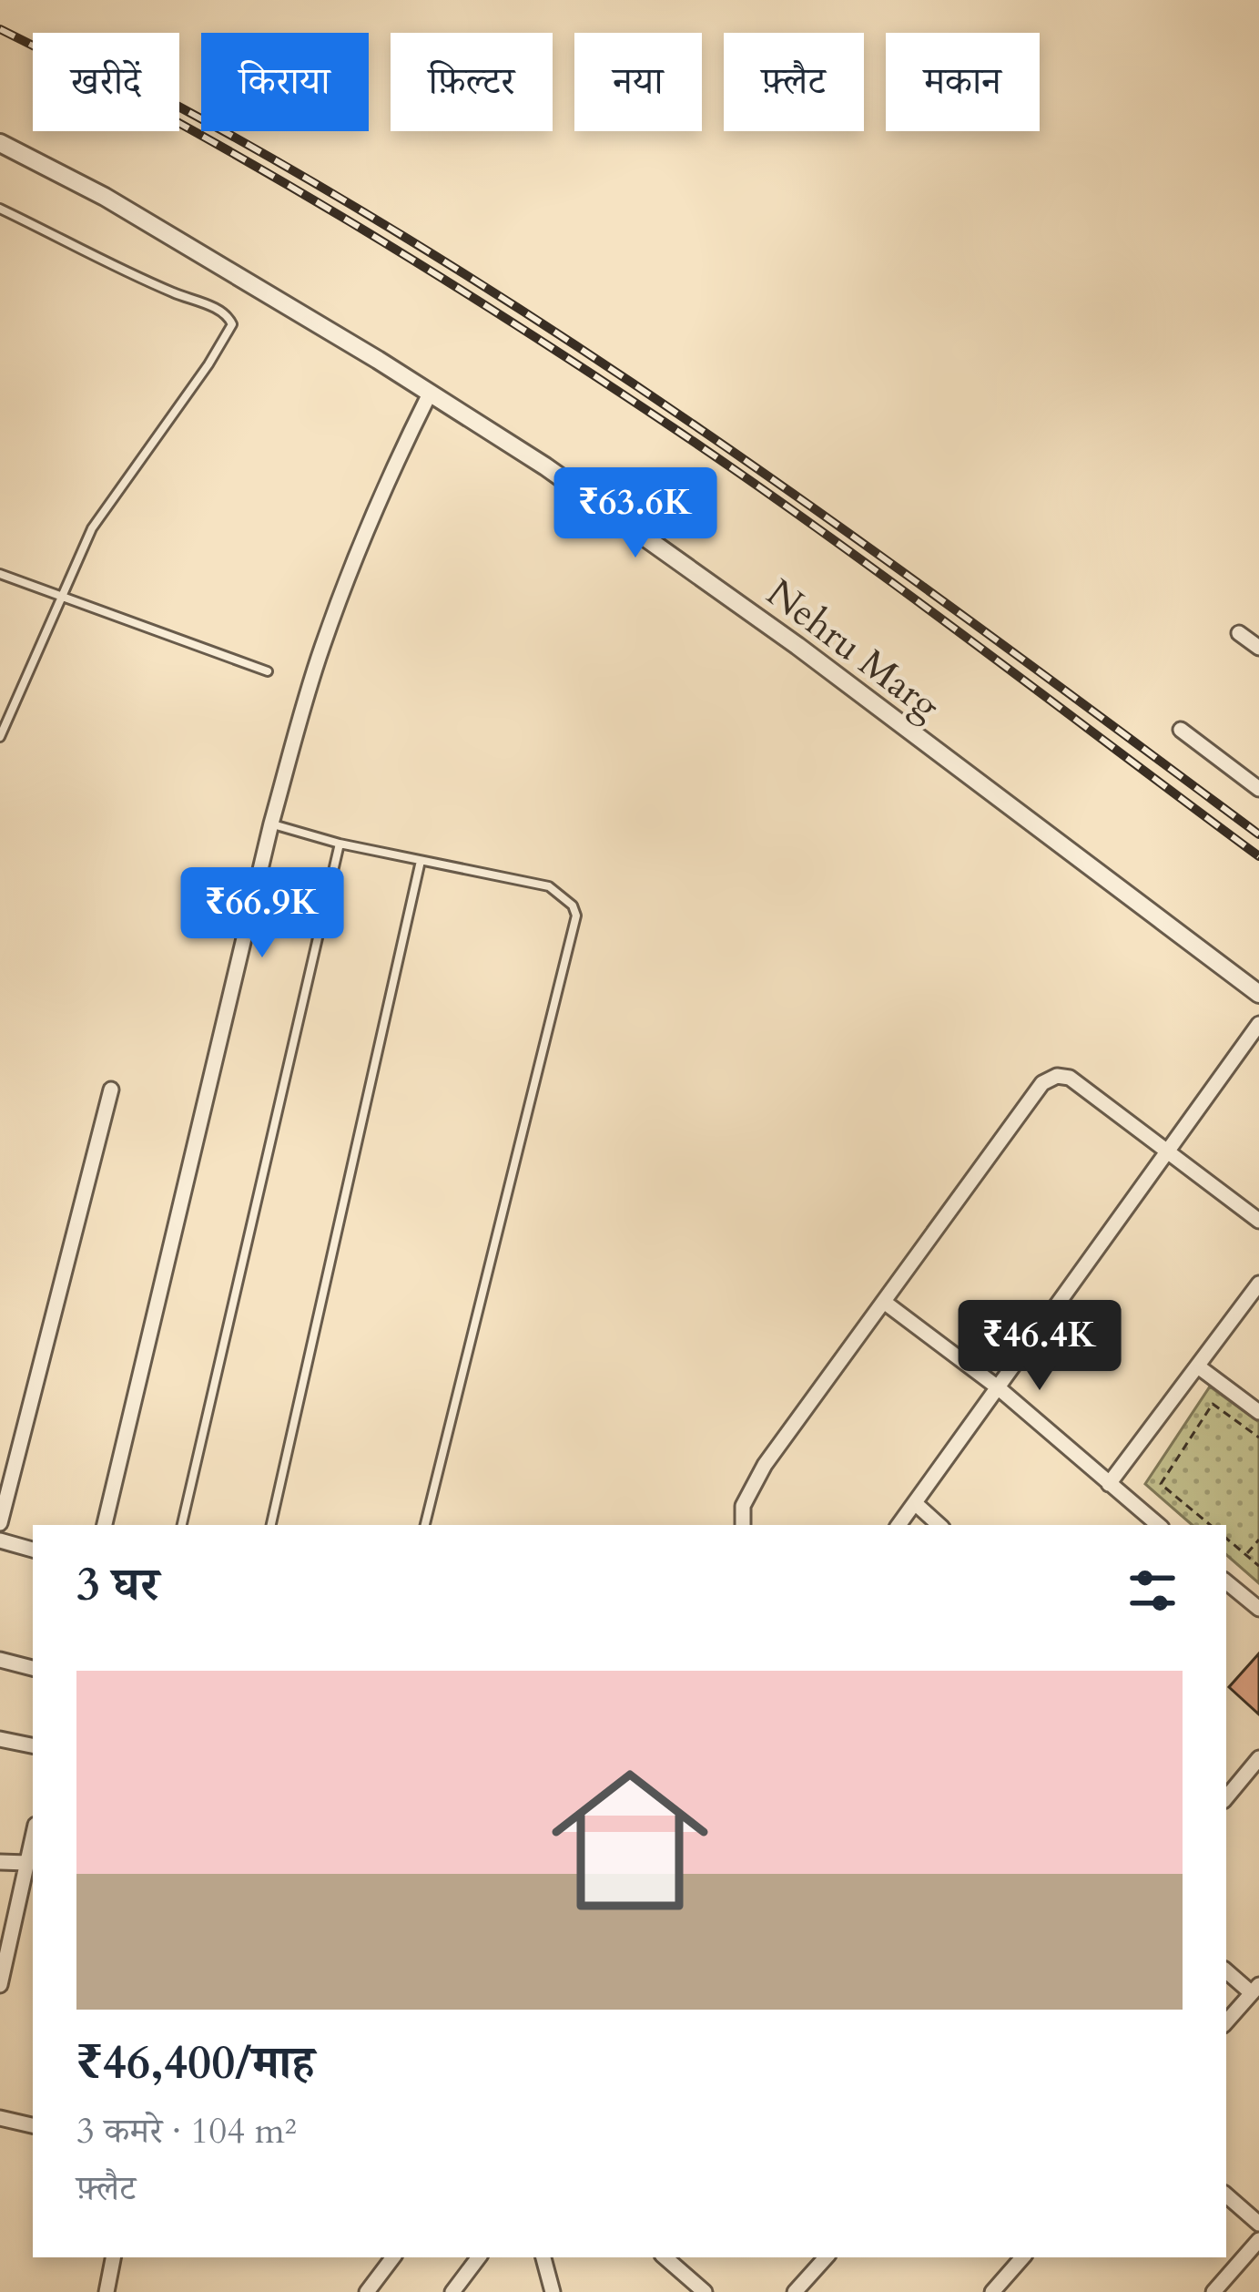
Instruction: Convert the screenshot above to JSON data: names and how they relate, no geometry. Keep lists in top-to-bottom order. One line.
{"streets":{"street":["Nehru Marg"]},"page":{"chip":["खरीदें","किराया","फ़िल्टर","नया","फ़्लैट","मकान"],"price":["₹63.6K","₹66.9K","₹46.4K"],"heading":"3 घर","list":[{"name":"₹46,400/माह","note":"3 कमरे · 104 m² · फ़्लैट"}]}}
